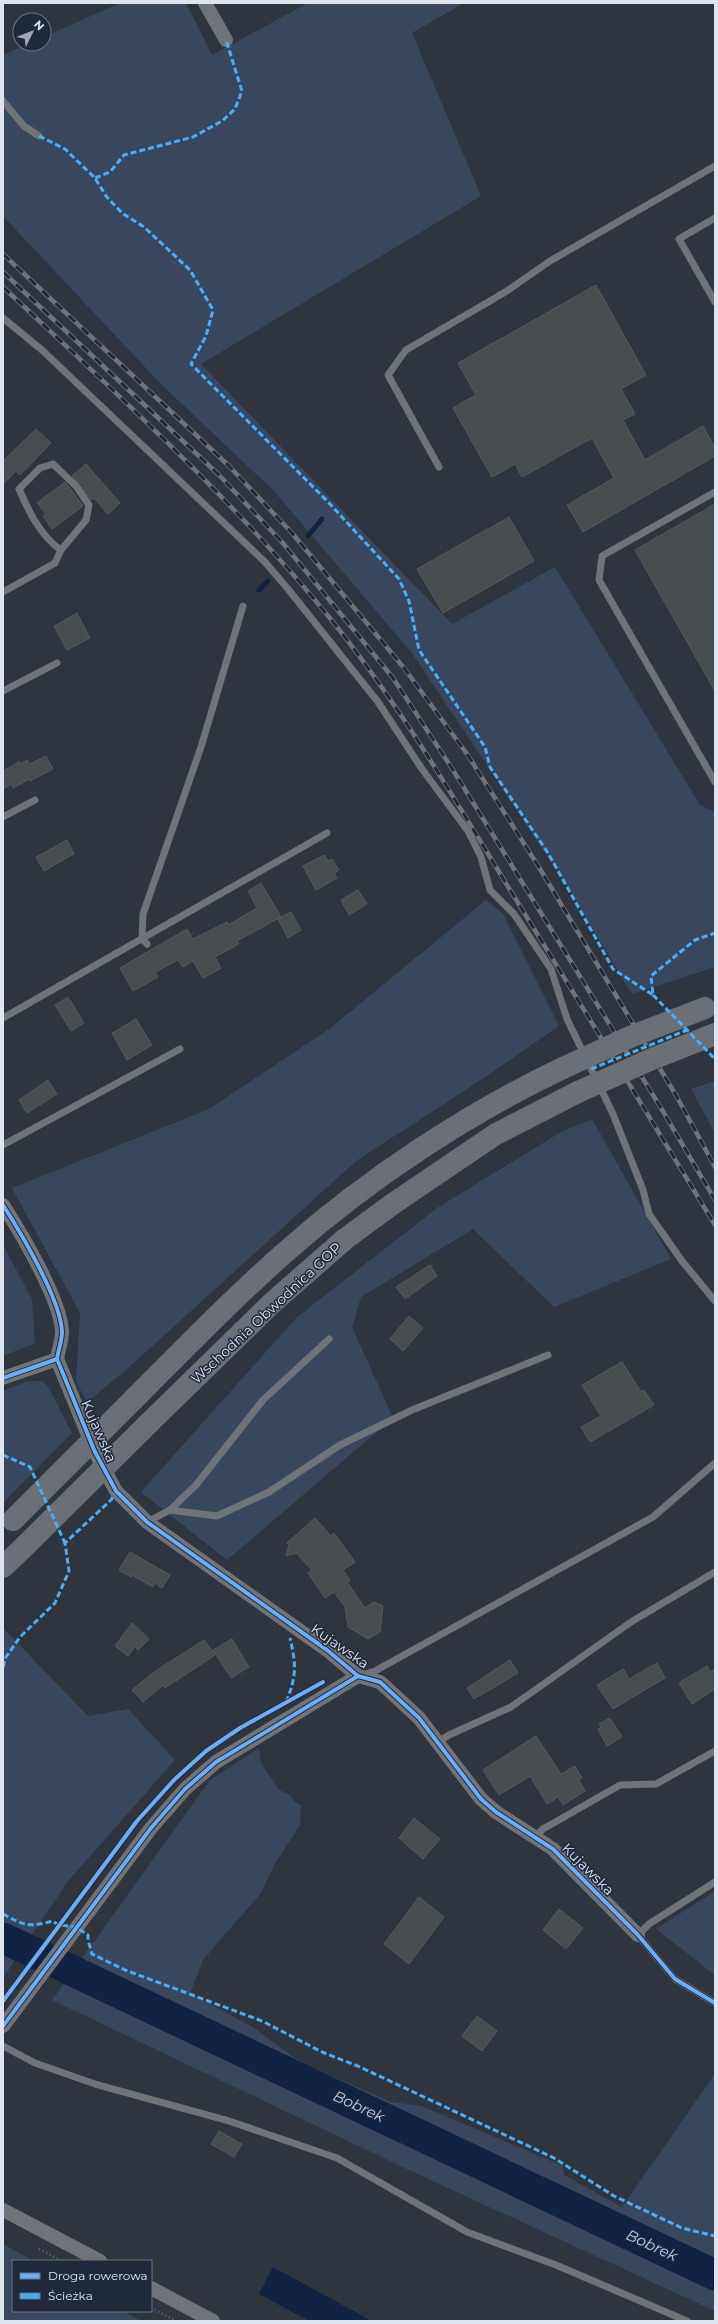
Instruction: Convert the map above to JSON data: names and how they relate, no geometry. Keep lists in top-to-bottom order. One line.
{"streets":{"highway":["Wschodnia Obwodnica GOP"],"street":["Kujawska"]},"water":["Bobrek"],"legend":["Droga rowerowa","Ścieżka"],"north":"top right"}
